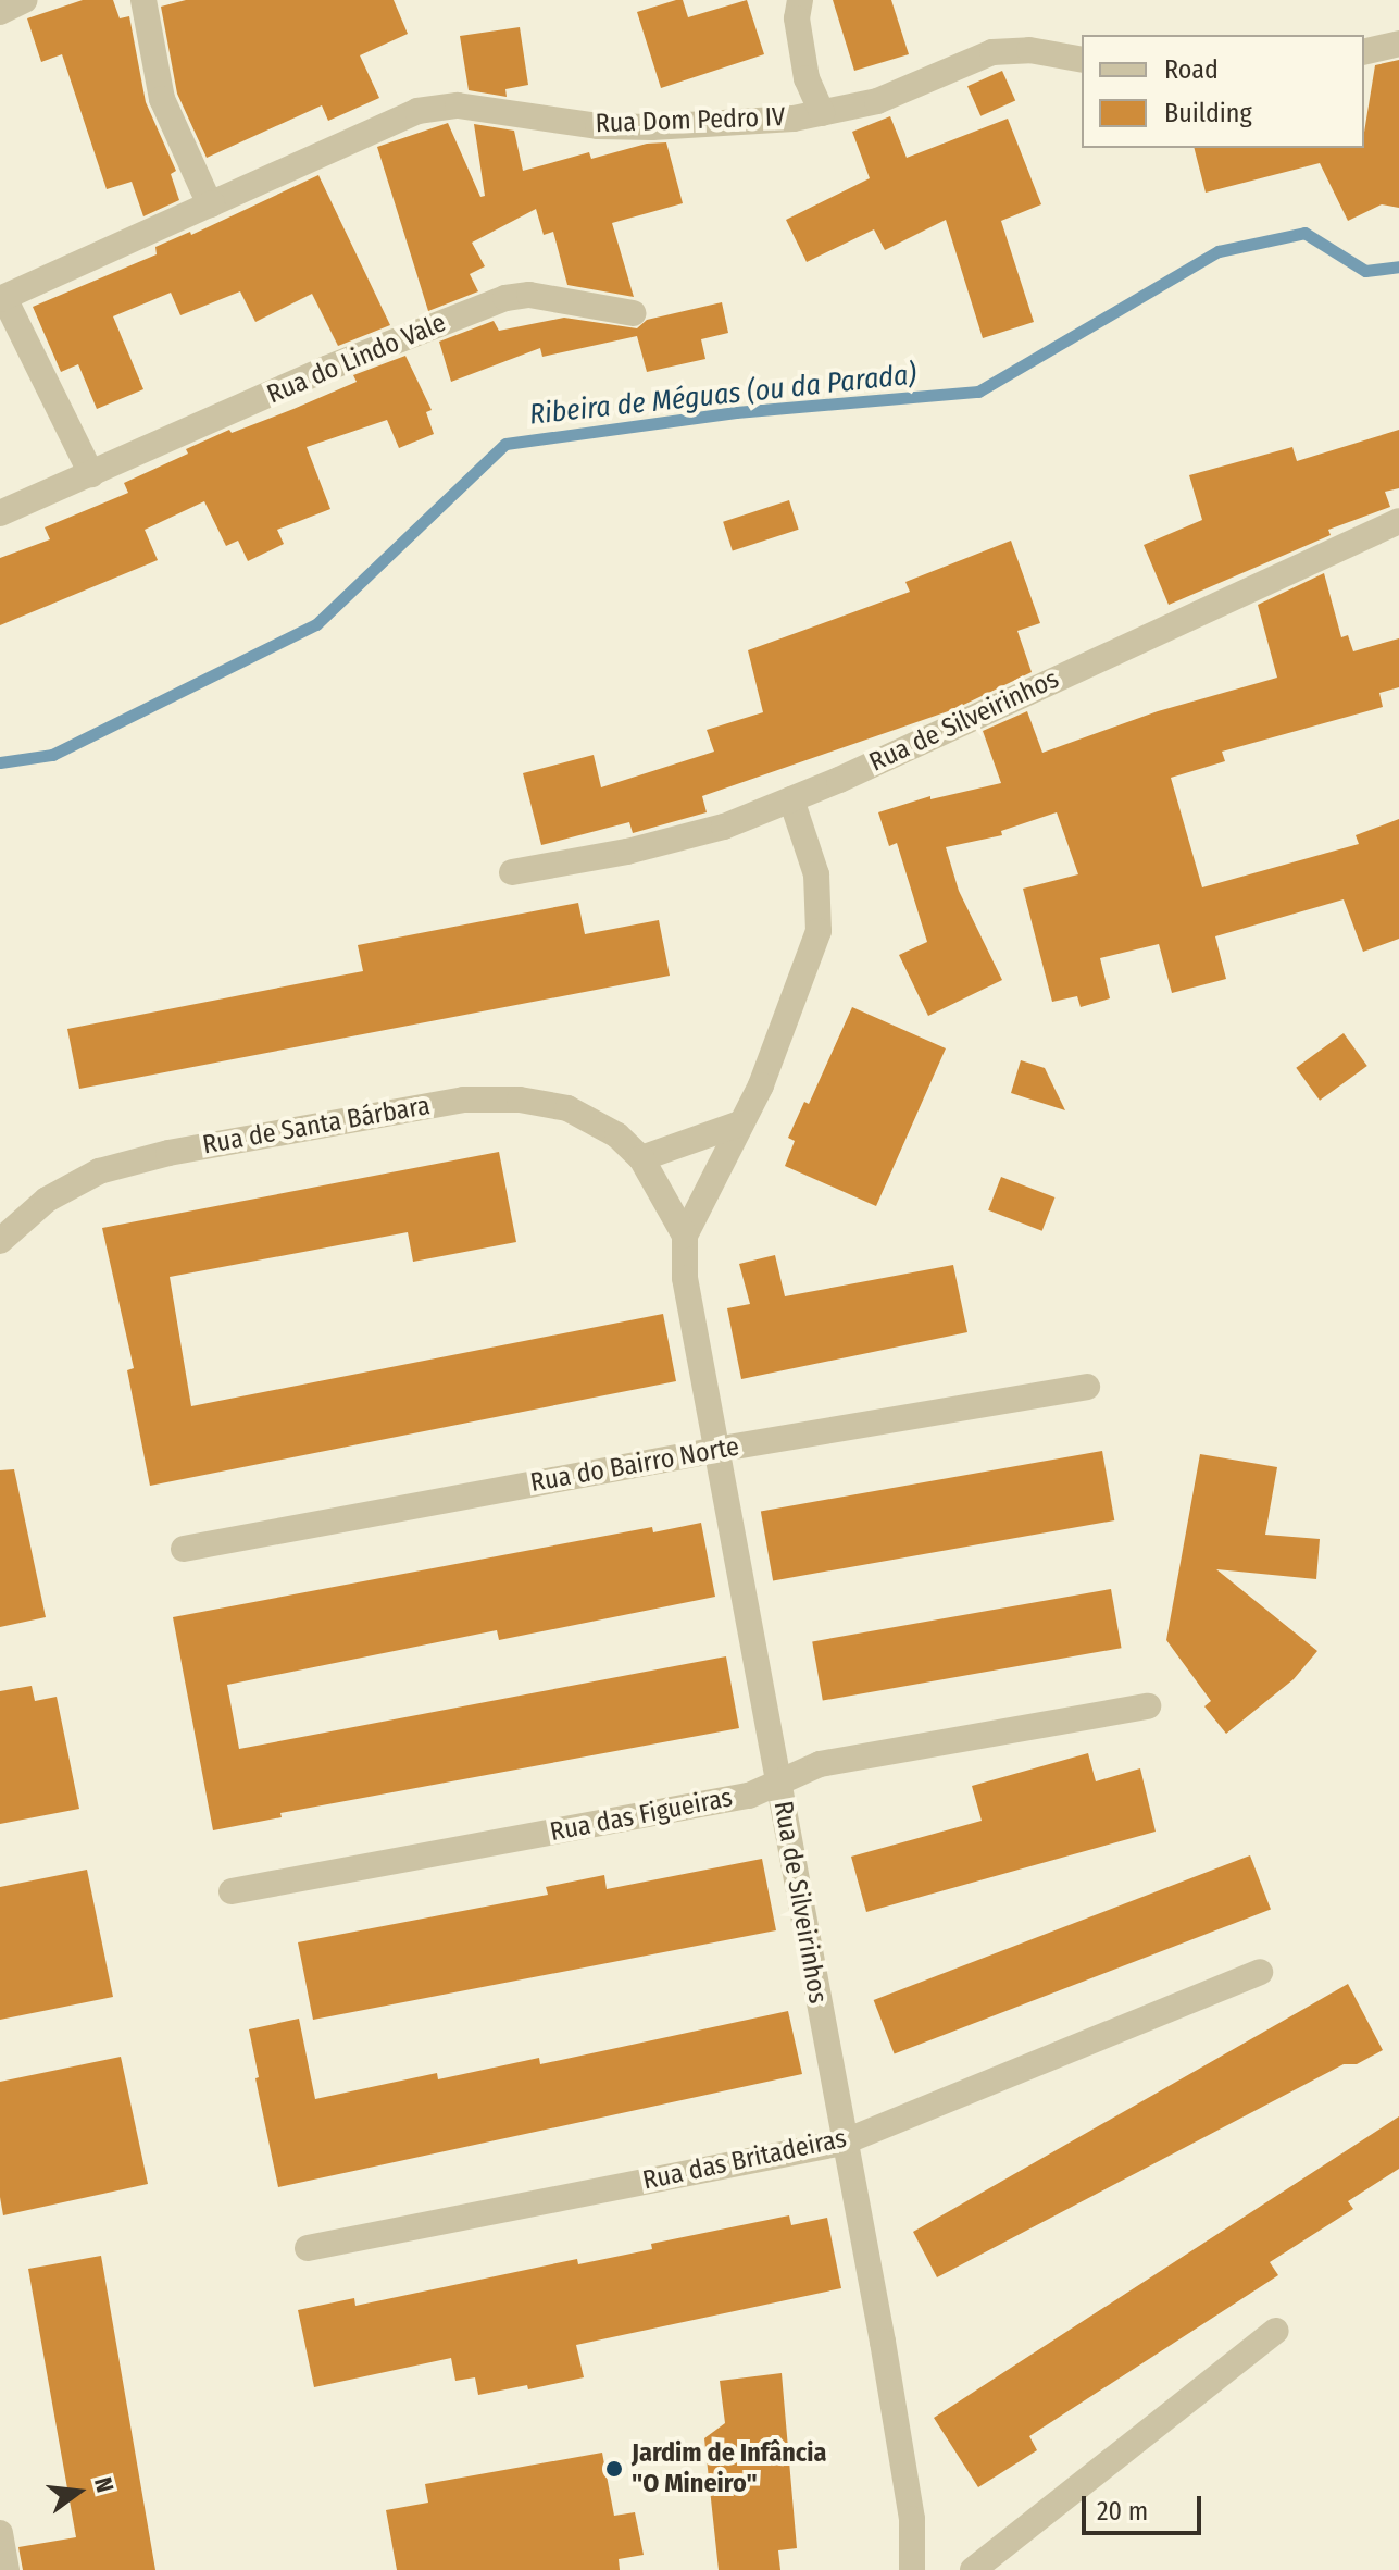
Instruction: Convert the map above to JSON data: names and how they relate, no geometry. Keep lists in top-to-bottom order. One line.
{"streets":{"street":["Rua Dom Pedro IV","Rua do Lindo Vale","Rua de Silveirinhos","Rua de Santa Bárbara","Rua do Bairro Norte","Rua das Figueiras","Rua das Britadeiras"]},"crossings":[["Rua de Silveirinhos","Rua de Santa Bárbara"],["Rua de Silveirinhos","Rua do Bairro Norte"],["Rua de Silveirinhos","Rua das Figueiras"],["Rua de Silveirinhos","Rua das Britadeiras"]],"water":["Ribeira de Méguas (ou da Parada)"],"places":["Jardim de Infância \"O Mineiro\""],"legend":["Road","Building"],"scale_bar":"20 m","north":"right"}
